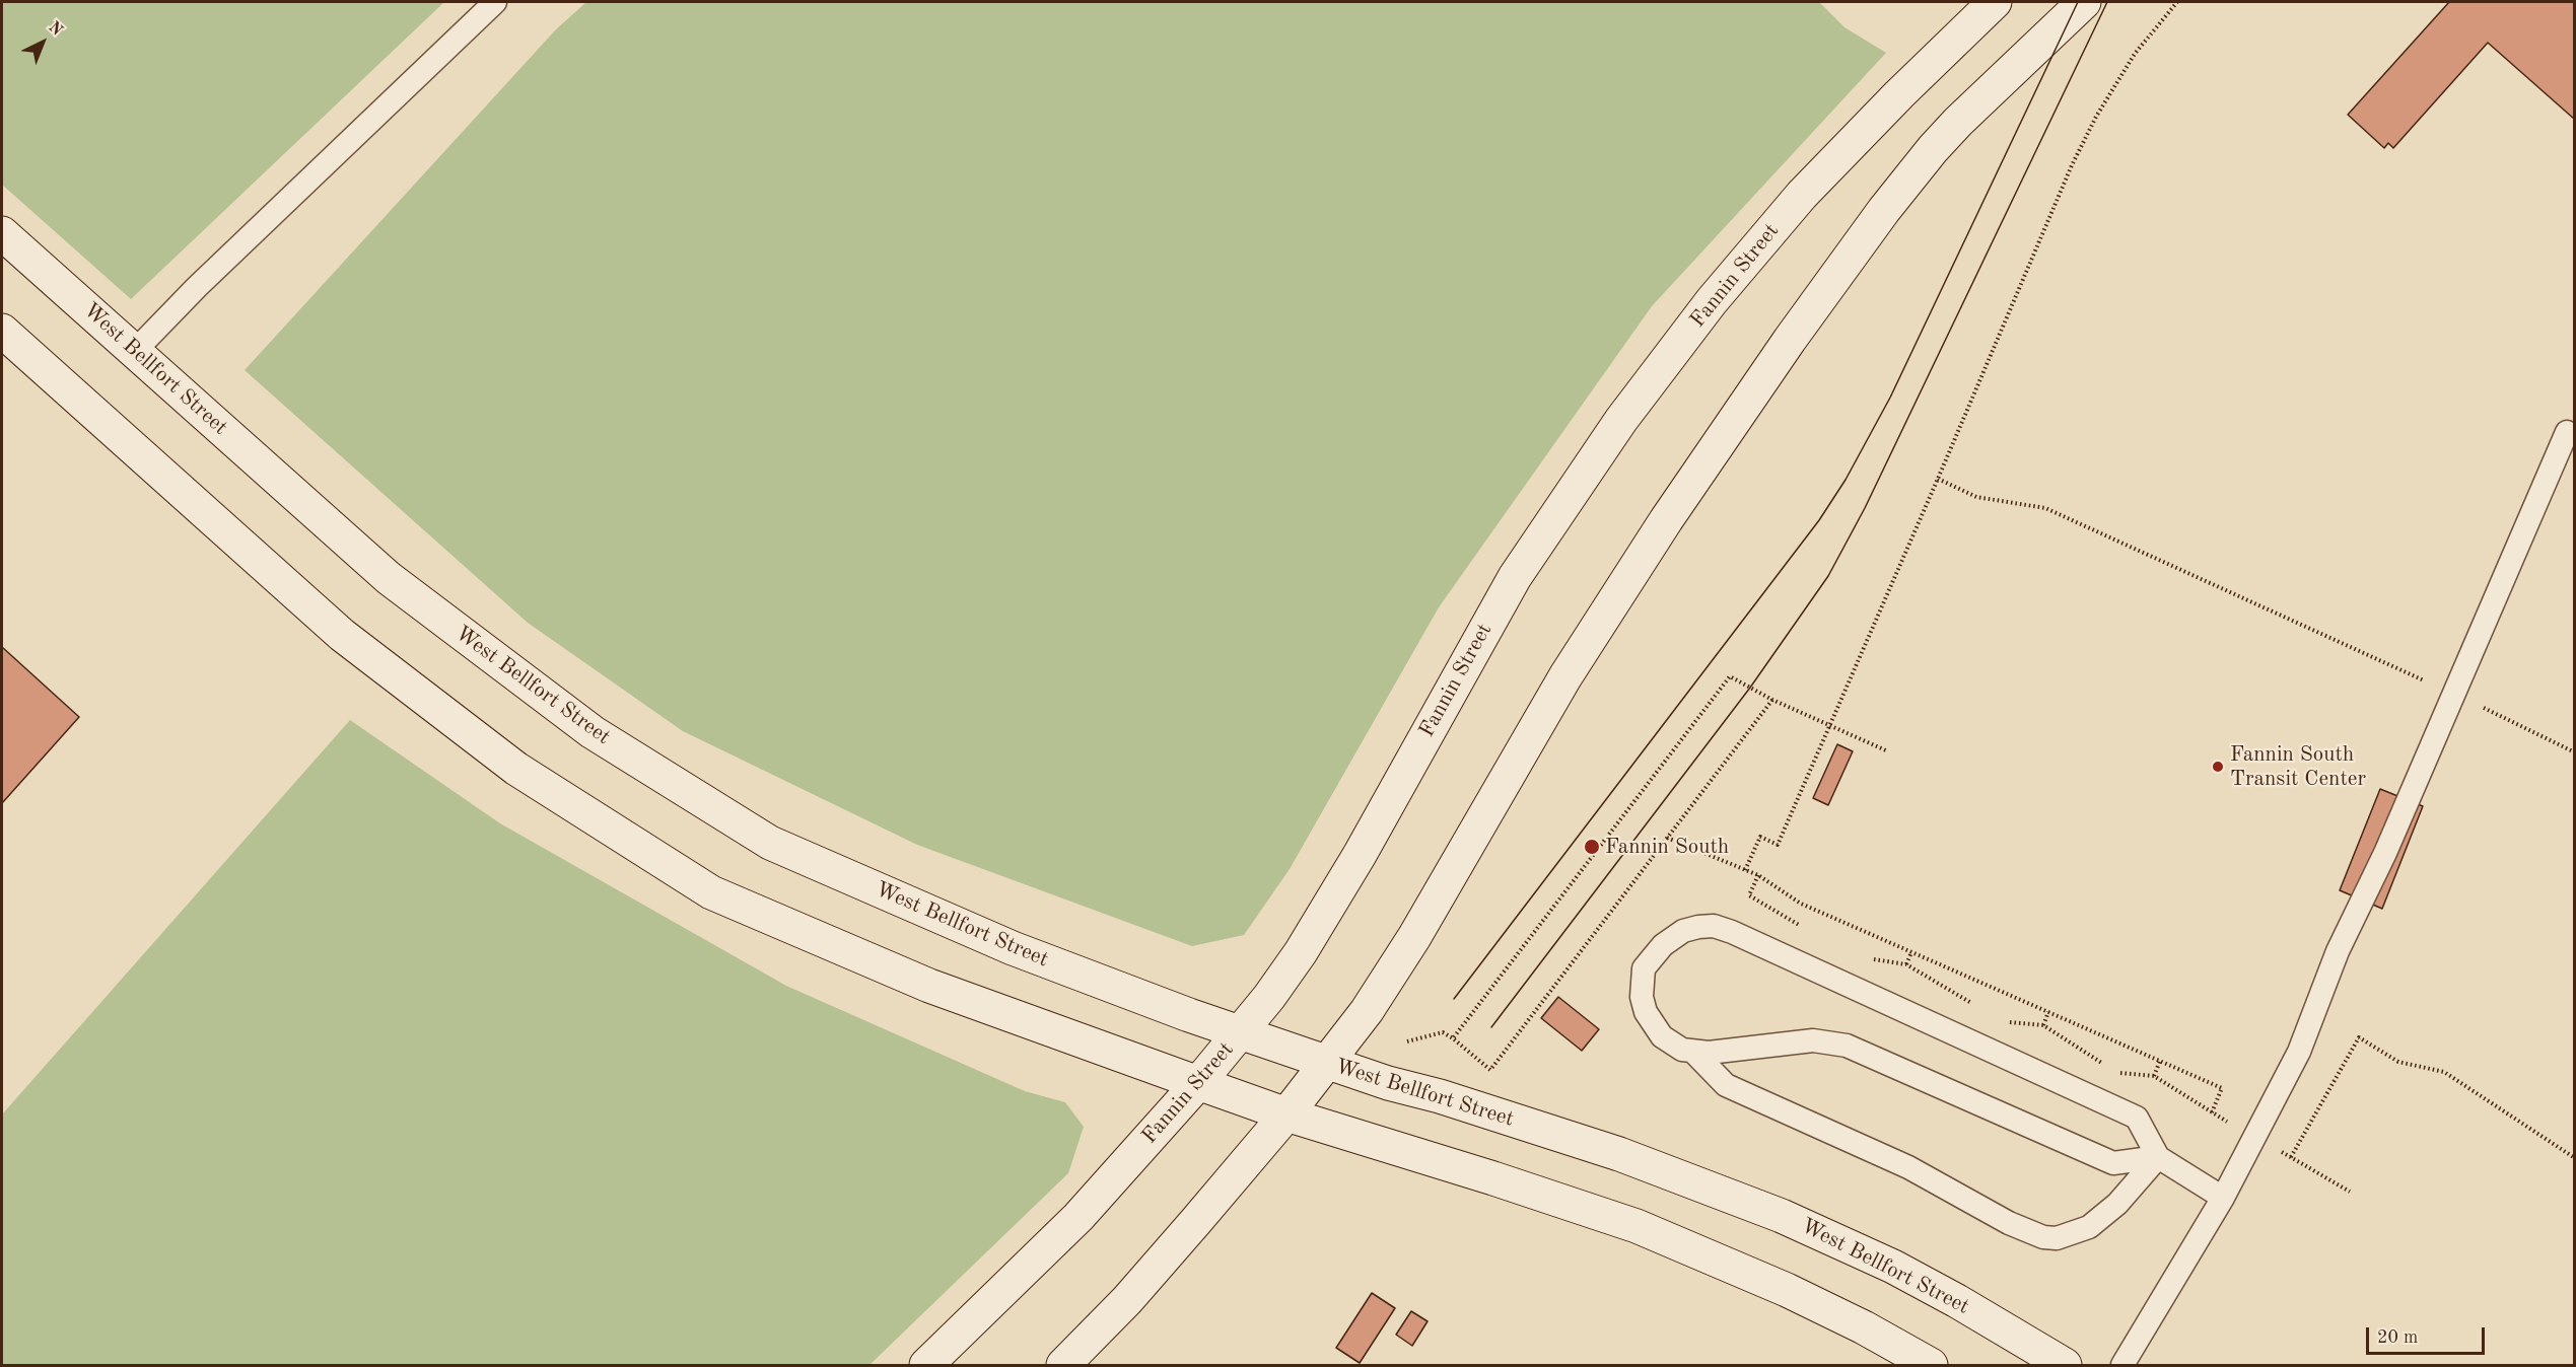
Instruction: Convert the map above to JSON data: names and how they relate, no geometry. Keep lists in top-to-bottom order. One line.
{"streets":{"main road":["Fannin Street","West Bellfort Street"]},"crossings":[["Fannin Street","West Bellfort Street"]],"places":["Fannin South Transit Center","Fannin South"],"scale_bar":"20 m","north":"top right"}
